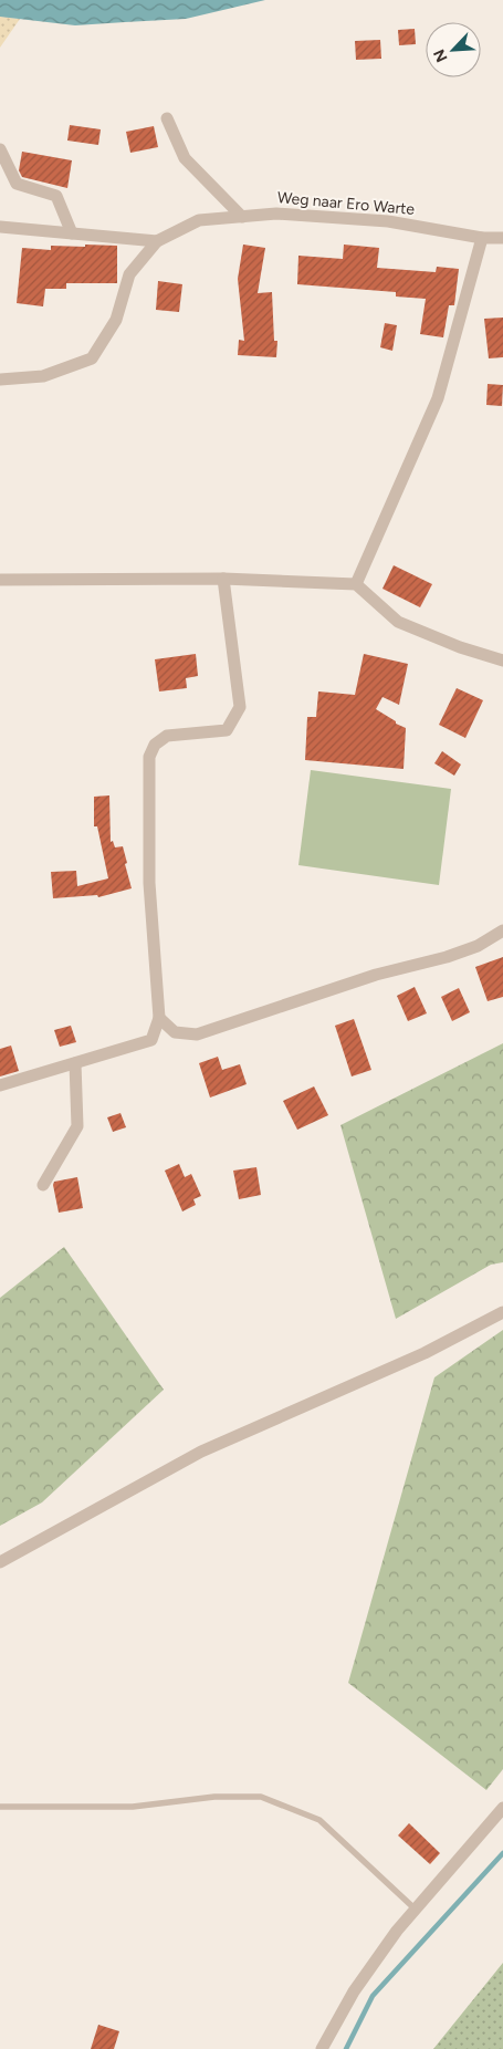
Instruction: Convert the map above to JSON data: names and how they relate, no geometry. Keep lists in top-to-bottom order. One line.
{"streets":{"street":["Weg naar Ero Warte"]},"north":"bottom left"}
